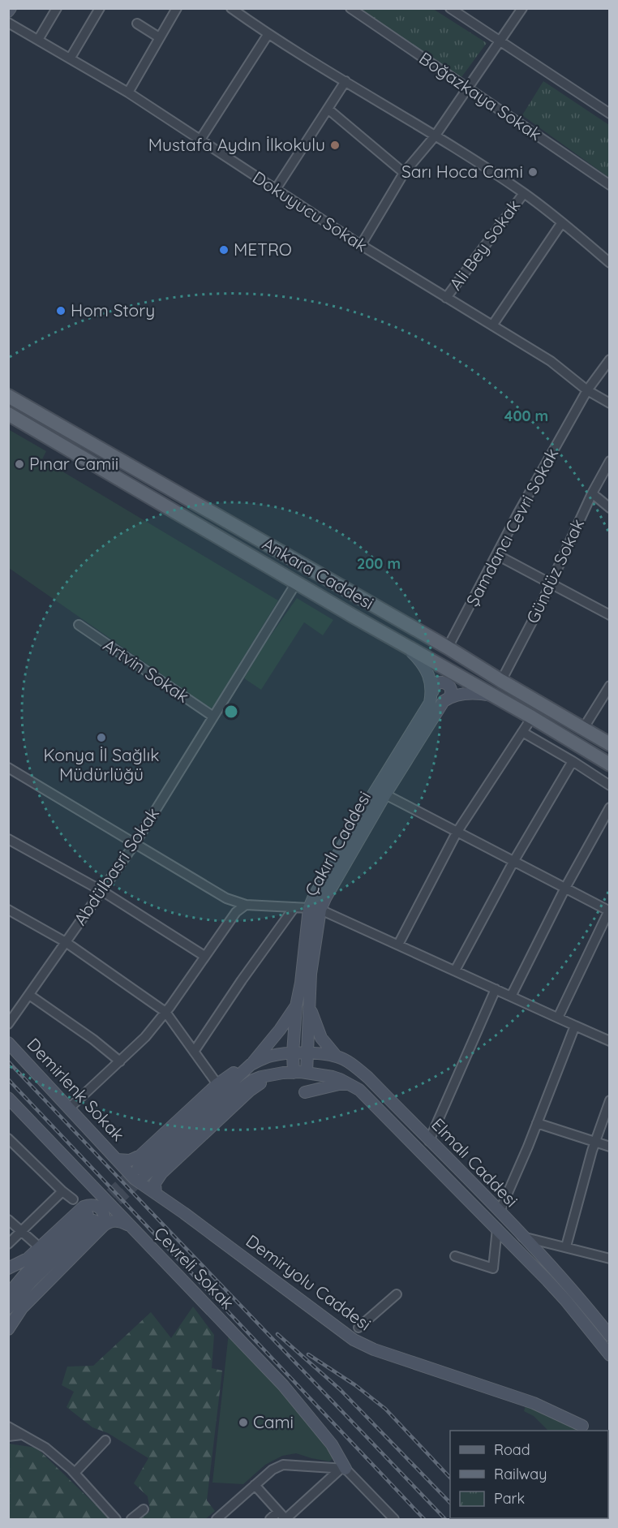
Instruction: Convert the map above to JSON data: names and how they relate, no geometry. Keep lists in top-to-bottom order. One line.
{"streets":{"main road":["Ankara Caddesi","Çakırlı Caddesi","Demirlenk Sokak","Elmalı Caddesi","Çevreli Sokak","Demiryolu Caddesi"],"street":["Boğazkaya Sokak","Dokuyucu Sokak","Ali Bey Sokak","Şamdancı Cevri Sokak","Gündüz Sokak","Artvin Sokak","Abdülbasri Sokak"]},"crossings":[["Dokuyucu Sokak","Ali Bey Sokak"],["Dokuyucu Sokak","Şamdancı Cevri Sokak"],["Şamdancı Cevri Sokak","Ankara Caddesi"],["Gündüz Sokak","Ankara Caddesi"],["Ankara Caddesi","Abdülbasri Sokak"],["Artvin Sokak","Abdülbasri Sokak"],["Çakırlı Caddesi","Elmalı Caddesi"],["Demirlenk Sokak","Demiryolu Caddesi"]],"places":["Mustafa Aydın İlkokulu","Sarı Hoca Cami","METRO","Hom Story","Pınar Camii","Konya İl Sağlık Müdürlüğü","Cami"],"legend":["Road","Railway","Park"],"rings":["400 m","200 m"]}
